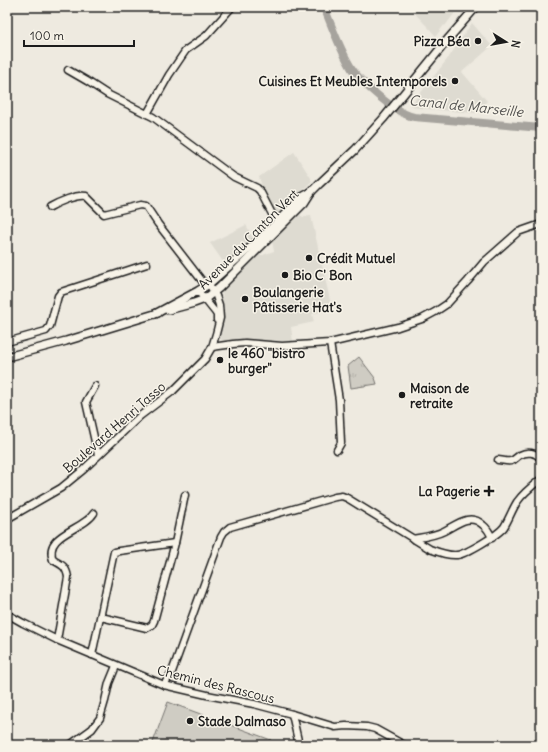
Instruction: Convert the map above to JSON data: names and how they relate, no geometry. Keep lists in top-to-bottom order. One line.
{"streets":{"street":["Avenue du Canton Vert","Boulevard Henri Tasso","Chemin des Rascous"]},"crossings":[["Avenue du Canton Vert","Boulevard Henri Tasso"]],"water":["Canal de Marseille"],"places":{"other":["Pizza Béa","Cuisines Et Meubles Intemporels","Crédit Mutuel","Bio C' Bon","Boulangerie Pâtisserie Hat's","le 460 \"bistro burger\"","Maison de retraite","Stade Dalmaso"],"health":["La Pagerie"]},"scale_bar":"100 m","north":"right"}
